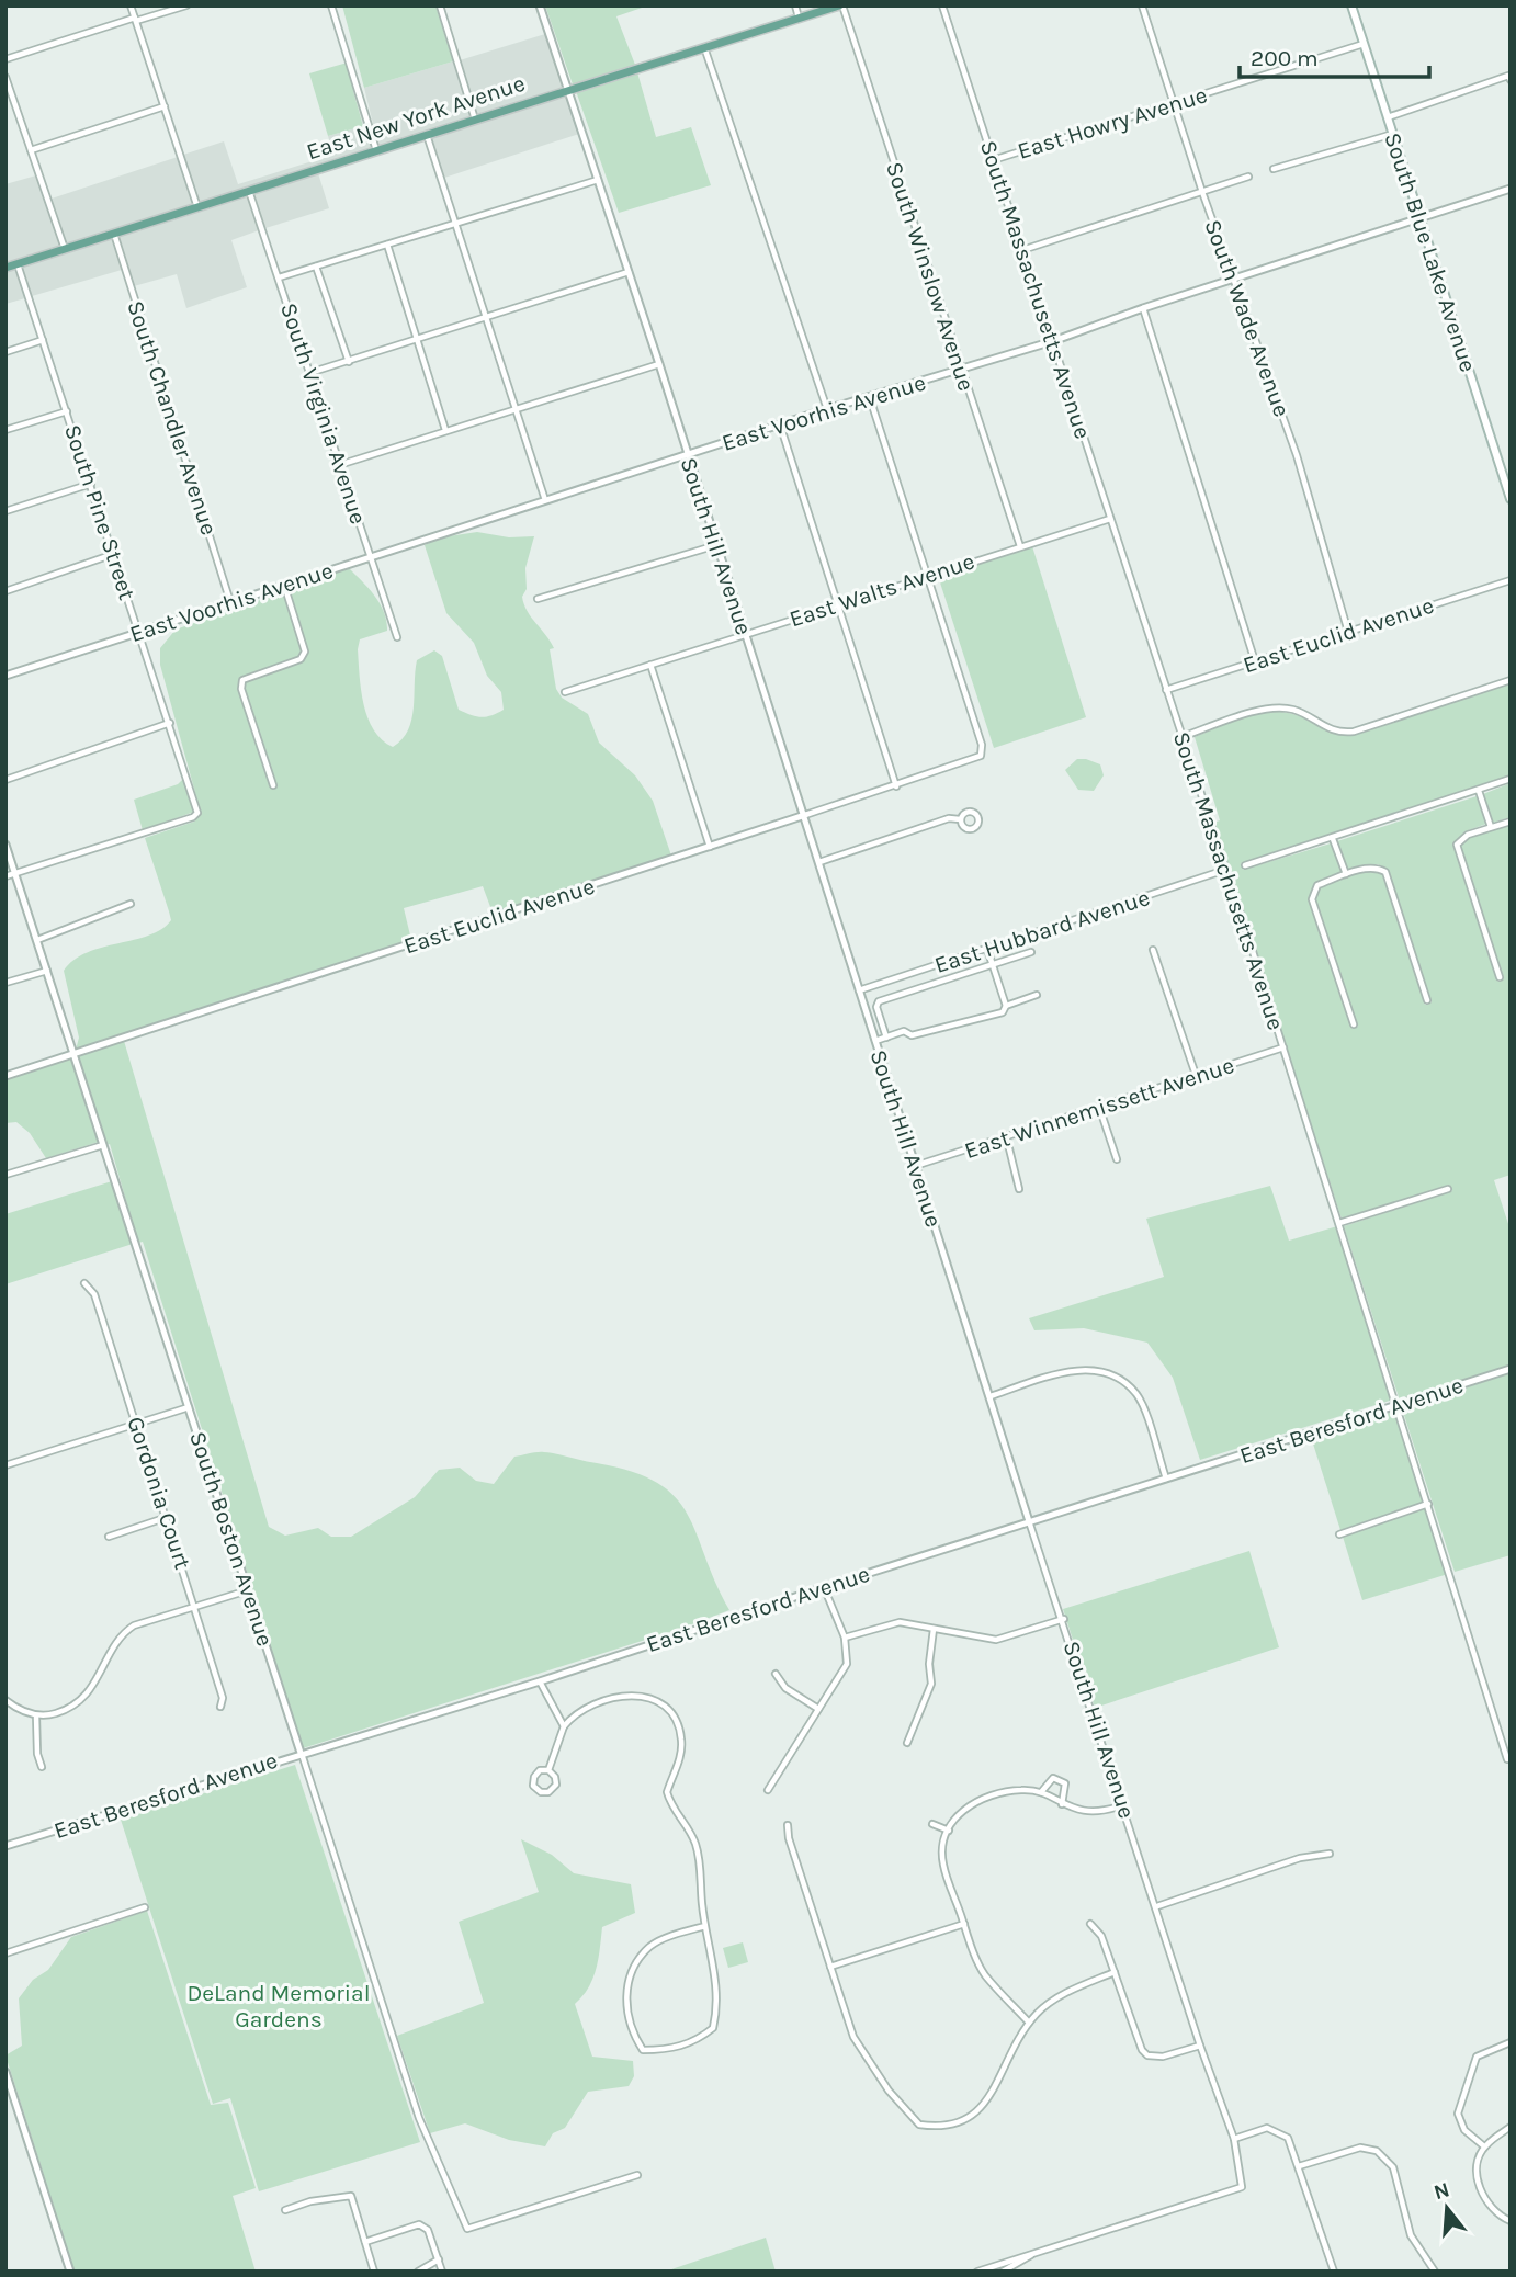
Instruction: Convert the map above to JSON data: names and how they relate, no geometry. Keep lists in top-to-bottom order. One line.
{"streets":{"main road":["East New York Avenue","South Blue Lake Avenue"],"street":["East Howry Avenue","South Winslow Avenue","South Massachusetts Avenue","South Wade Avenue","East Voorhis Avenue","South Virginia Avenue","South Chandler Avenue","South Pine Street","South Hill Avenue","East Walts Avenue","East Euclid Avenue","East Hubbard Avenue","East Winnemissett Avenue","East Beresford Avenue","Gordonia Court","South Boston Avenue"]},"crossings":[["East New York Avenue","South Winslow Avenue"],["East New York Avenue","South Virginia Avenue"],["East New York Avenue","South Chandler Avenue"],["East New York Avenue","South Pine Street"],["East New York Avenue","South Hill Avenue"],["East Howry Avenue","South Blue Lake Avenue"],["East Howry Avenue","South Massachusetts Avenue"],["East Howry Avenue","South Wade Avenue"],["South Blue Lake Avenue","East Voorhis Avenue"],["South Winslow Avenue","East Voorhis Avenue"],["South Winslow Avenue","East Walts Avenue"],["South Massachusetts Avenue","East Voorhis Avenue"],["South Massachusetts Avenue","East Walts Avenue"],["South Massachusetts Avenue","East Euclid Avenue"],["South Massachusetts Avenue","East Hubbard Avenue"],["South Massachusetts Avenue","East Winnemissett Avenue"],["South Massachusetts Avenue","East Beresford Avenue"],["South Wade Avenue","East Voorhis Avenue"],["South Wade Avenue","East Euclid Avenue"],["East Voorhis Avenue","South Virginia Avenue"],["East Voorhis Avenue","South Chandler Avenue"],["East Voorhis Avenue","South Pine Street"],["East Voorhis Avenue","South Hill Avenue"],["South Pine Street","South Boston Avenue"],["South Hill Avenue","East Walts Avenue"],["South Hill Avenue","East Euclid Avenue"],["South Hill Avenue","East Hubbard Avenue"],["South Hill Avenue","East Winnemissett Avenue"],["South Hill Avenue","East Beresford Avenue"],["East Walts Avenue","East Euclid Avenue"],["East Euclid Avenue","South Boston Avenue"],["East Beresford Avenue","South Boston Avenue"]],"parks":["DeLand Memorial Gardens"],"scale_bar":"200 m","north":"top"}
